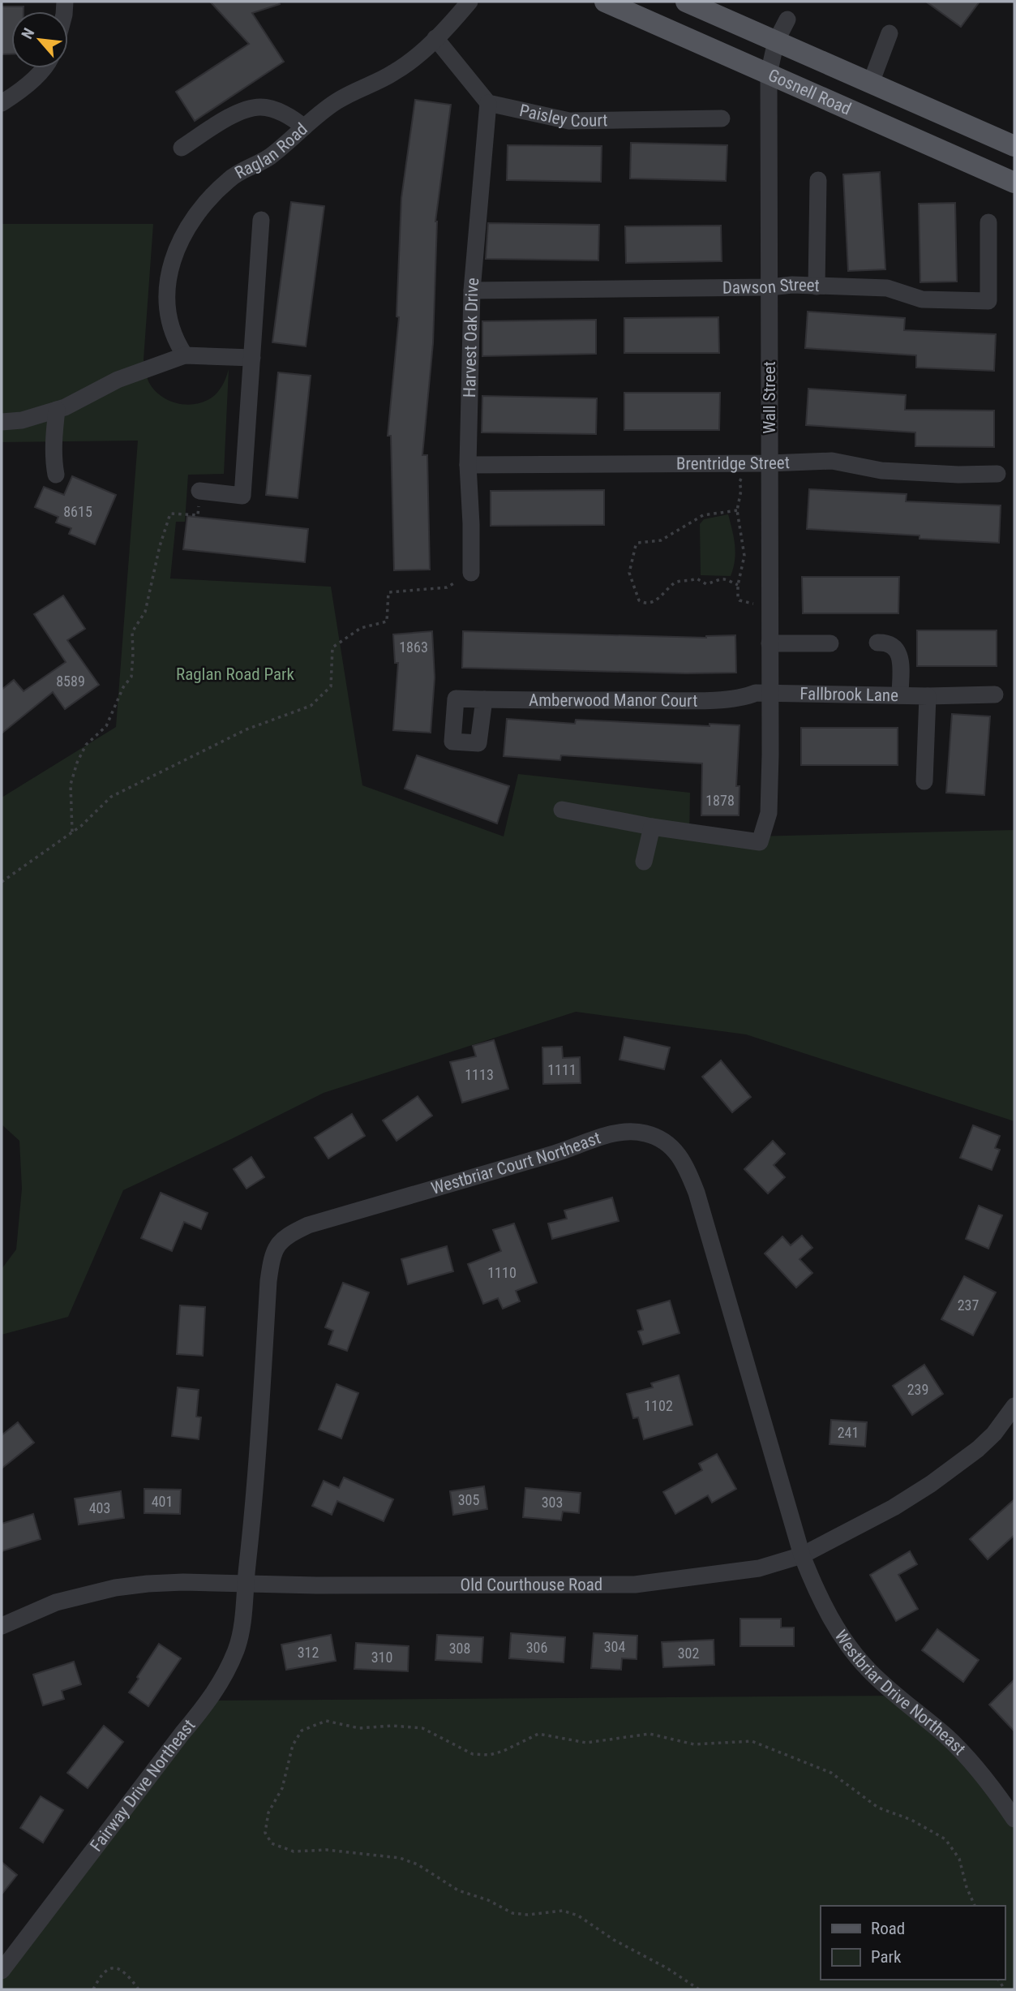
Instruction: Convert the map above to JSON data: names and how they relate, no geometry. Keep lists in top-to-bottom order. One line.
{"streets":{"main road":["Gosnell Road"],"street":["Paisley Court","Raglan Road","Dawson Street","Harvest Oak Drive","Wall Street","Brentridge Street","Fallbrook Lane","Amberwood Manor Court","Westbriar Court Northeast","Old Courthouse Road","Westbriar Drive Northeast","Fairway Drive Northeast"]},"crossings":[["Gosnell Road","Wall Street"],["Paisley Court","Harvest Oak Drive"],["Dawson Street","Harvest Oak Drive"],["Dawson Street","Wall Street"],["Harvest Oak Drive","Brentridge Street"],["Wall Street","Brentridge Street"],["Wall Street","Fallbrook Lane"],["Wall Street","Amberwood Manor Court"],["Fallbrook Lane","Amberwood Manor Court"],["Westbriar Court Northeast","Old Courthouse Road"],["Westbriar Court Northeast","Westbriar Drive Northeast"],["Westbriar Court Northeast","Fairway Drive Northeast"],["Old Courthouse Road","Westbriar Drive Northeast"],["Old Courthouse Road","Fairway Drive Northeast"]],"parks":["Raglan Road Park"],"house_numbers":["8615","1863","8589","1878","1111","1113","1110","237","239","1102","241","305","401","303","403","304","306","308","312","302","310"],"legend":["Road","Park"],"north":"top left"}
